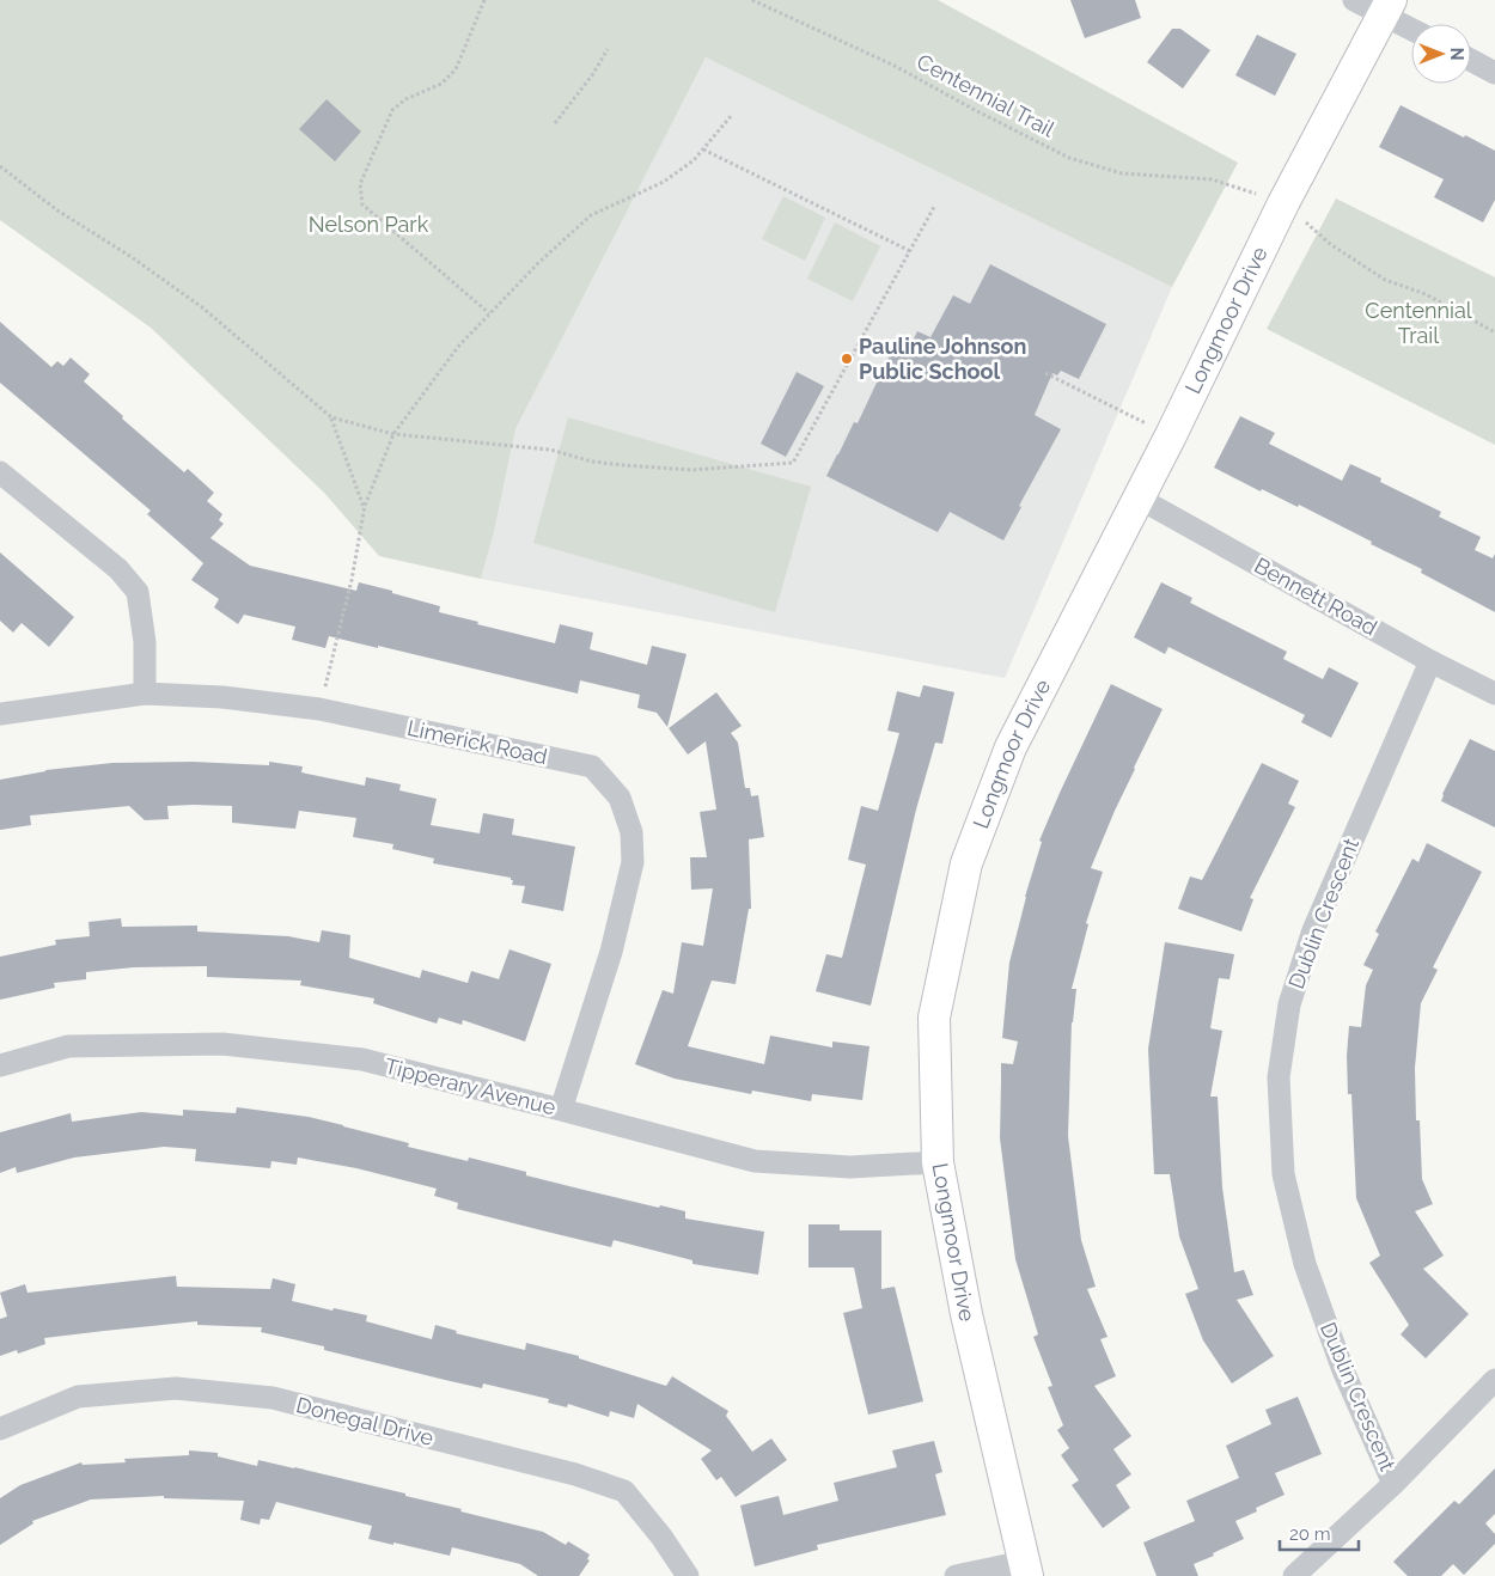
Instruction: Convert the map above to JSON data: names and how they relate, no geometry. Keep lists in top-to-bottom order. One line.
{"streets":{"street":["Longmoor Drive","Bennett Road","Limerick Road","Dublin Crescent","Tipperary Avenue","Donegal Drive"],"path":["Centennial Trail"]},"crossings":[["Centennial Trail","Longmoor Drive"],["Longmoor Drive","Bennett Road"],["Longmoor Drive","Tipperary Avenue"],["Bennett Road","Dublin Crescent"],["Limerick Road","Tipperary Avenue"]],"parks":["Nelson Park","Centennial Trail"],"places":["Pauline Johnson Public School"],"scale_bar":"20 m","north":"right"}
